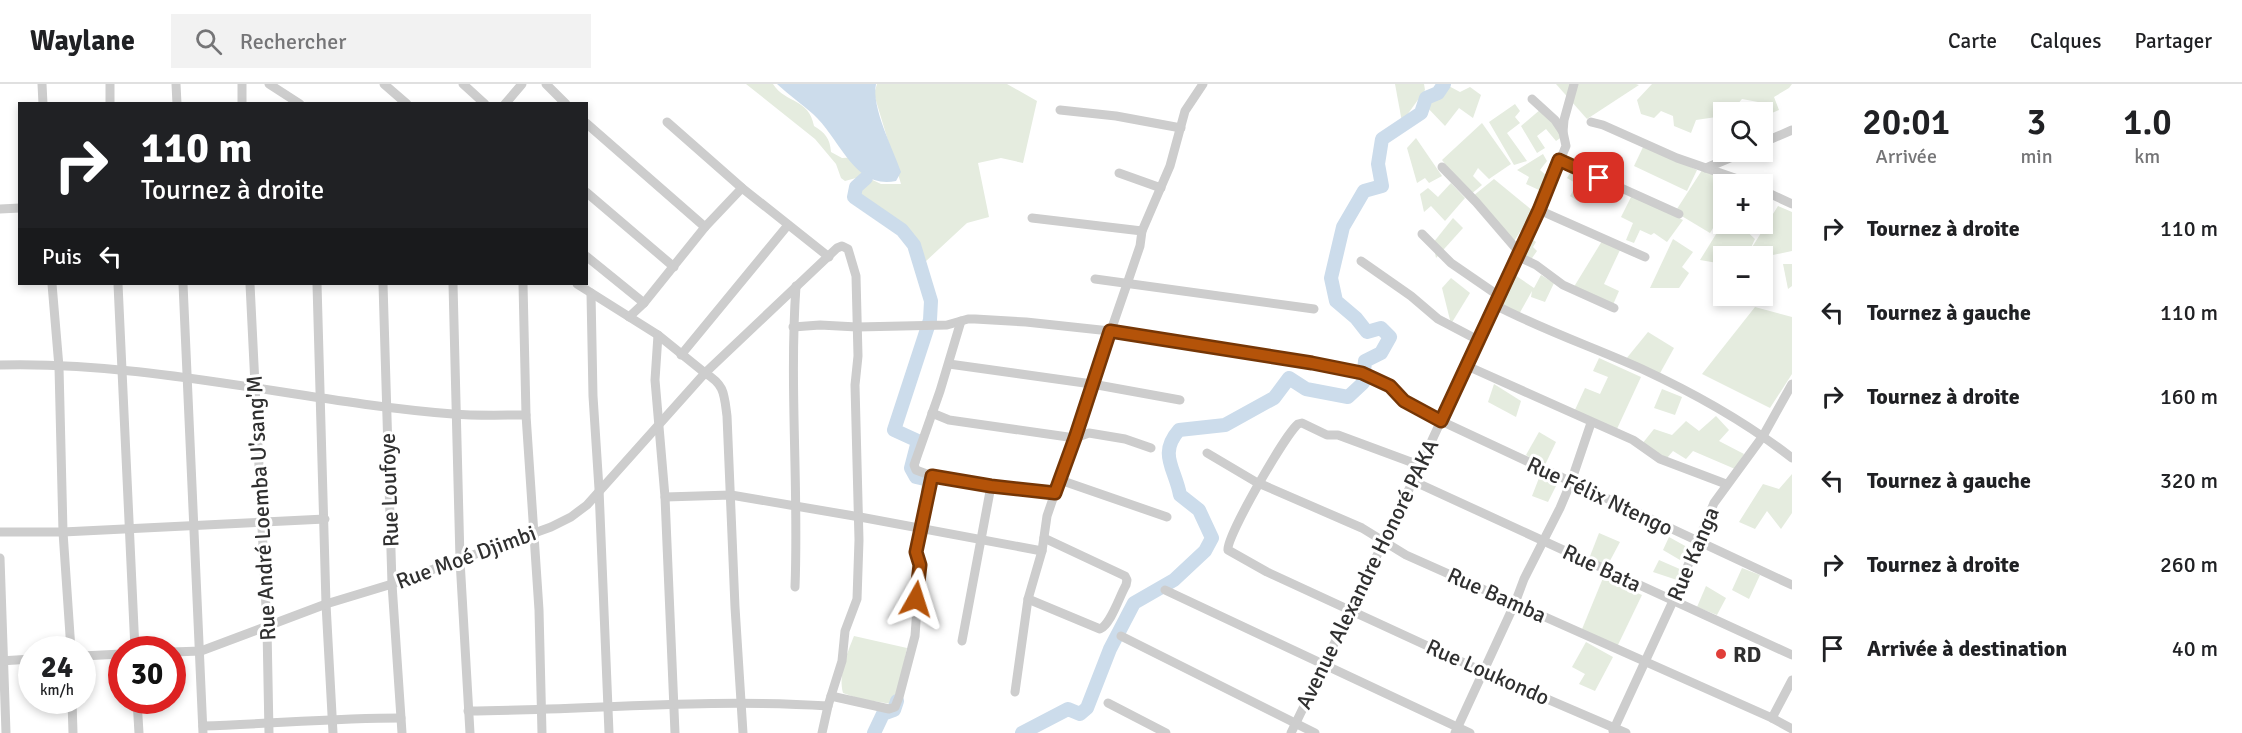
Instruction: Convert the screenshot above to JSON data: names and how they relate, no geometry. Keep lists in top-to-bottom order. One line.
{"streets":{"street":["Rue Loufoye","Rue Félix Ntengo","Rue André Loemba U'sang'M","Rue Kanga","Rue Moé Djimbi","Rue Bata","Avenue Alexandre Honoré PAKA","Rue Bamba","Rue Loukondo"]},"crossings":[["Rue Loufoye","Rue Moé Djimbi"],["Rue Félix Ntengo","Rue Kanga"],["Rue Félix Ntengo","Avenue Alexandre Honoré PAKA"],["Rue André Loemba U'sang'M","Rue Moé Djimbi"],["Rue Kanga","Rue Bata"],["Rue Kanga","Rue Bamba"],["Rue Kanga","Rue Loukondo"],["Rue Bata","Avenue Alexandre Honoré PAKA"],["Avenue Alexandre Honoré PAKA","Rue Bamba"],["Avenue Alexandre Honoré PAKA","Rue Loukondo"],["Rue Bamba","Rue Loukondo"]],"places":["RD"],"page":{"header":"Waylane","search":"Rechercher","nav":["Carte","Calques","Partager"],"eta":["20:01","Arrivée","3","min","1.0","km"],"map_buttons":["+","−"],"turn":["110 m","Tournez à droite"],"list":[{"name":"Tournez à droite","value":"110 m"},{"name":"Tournez à gauche","value":"110 m"},{"name":"Tournez à droite","value":"160 m"},{"name":"Tournez à gauche","value":"320 m"},{"name":"Tournez à droite","value":"260 m"},{"name":"Arrivée à destination","value":"40 m"}],"then":"Puis","speed":"24 km/h","limit":"30"}}
